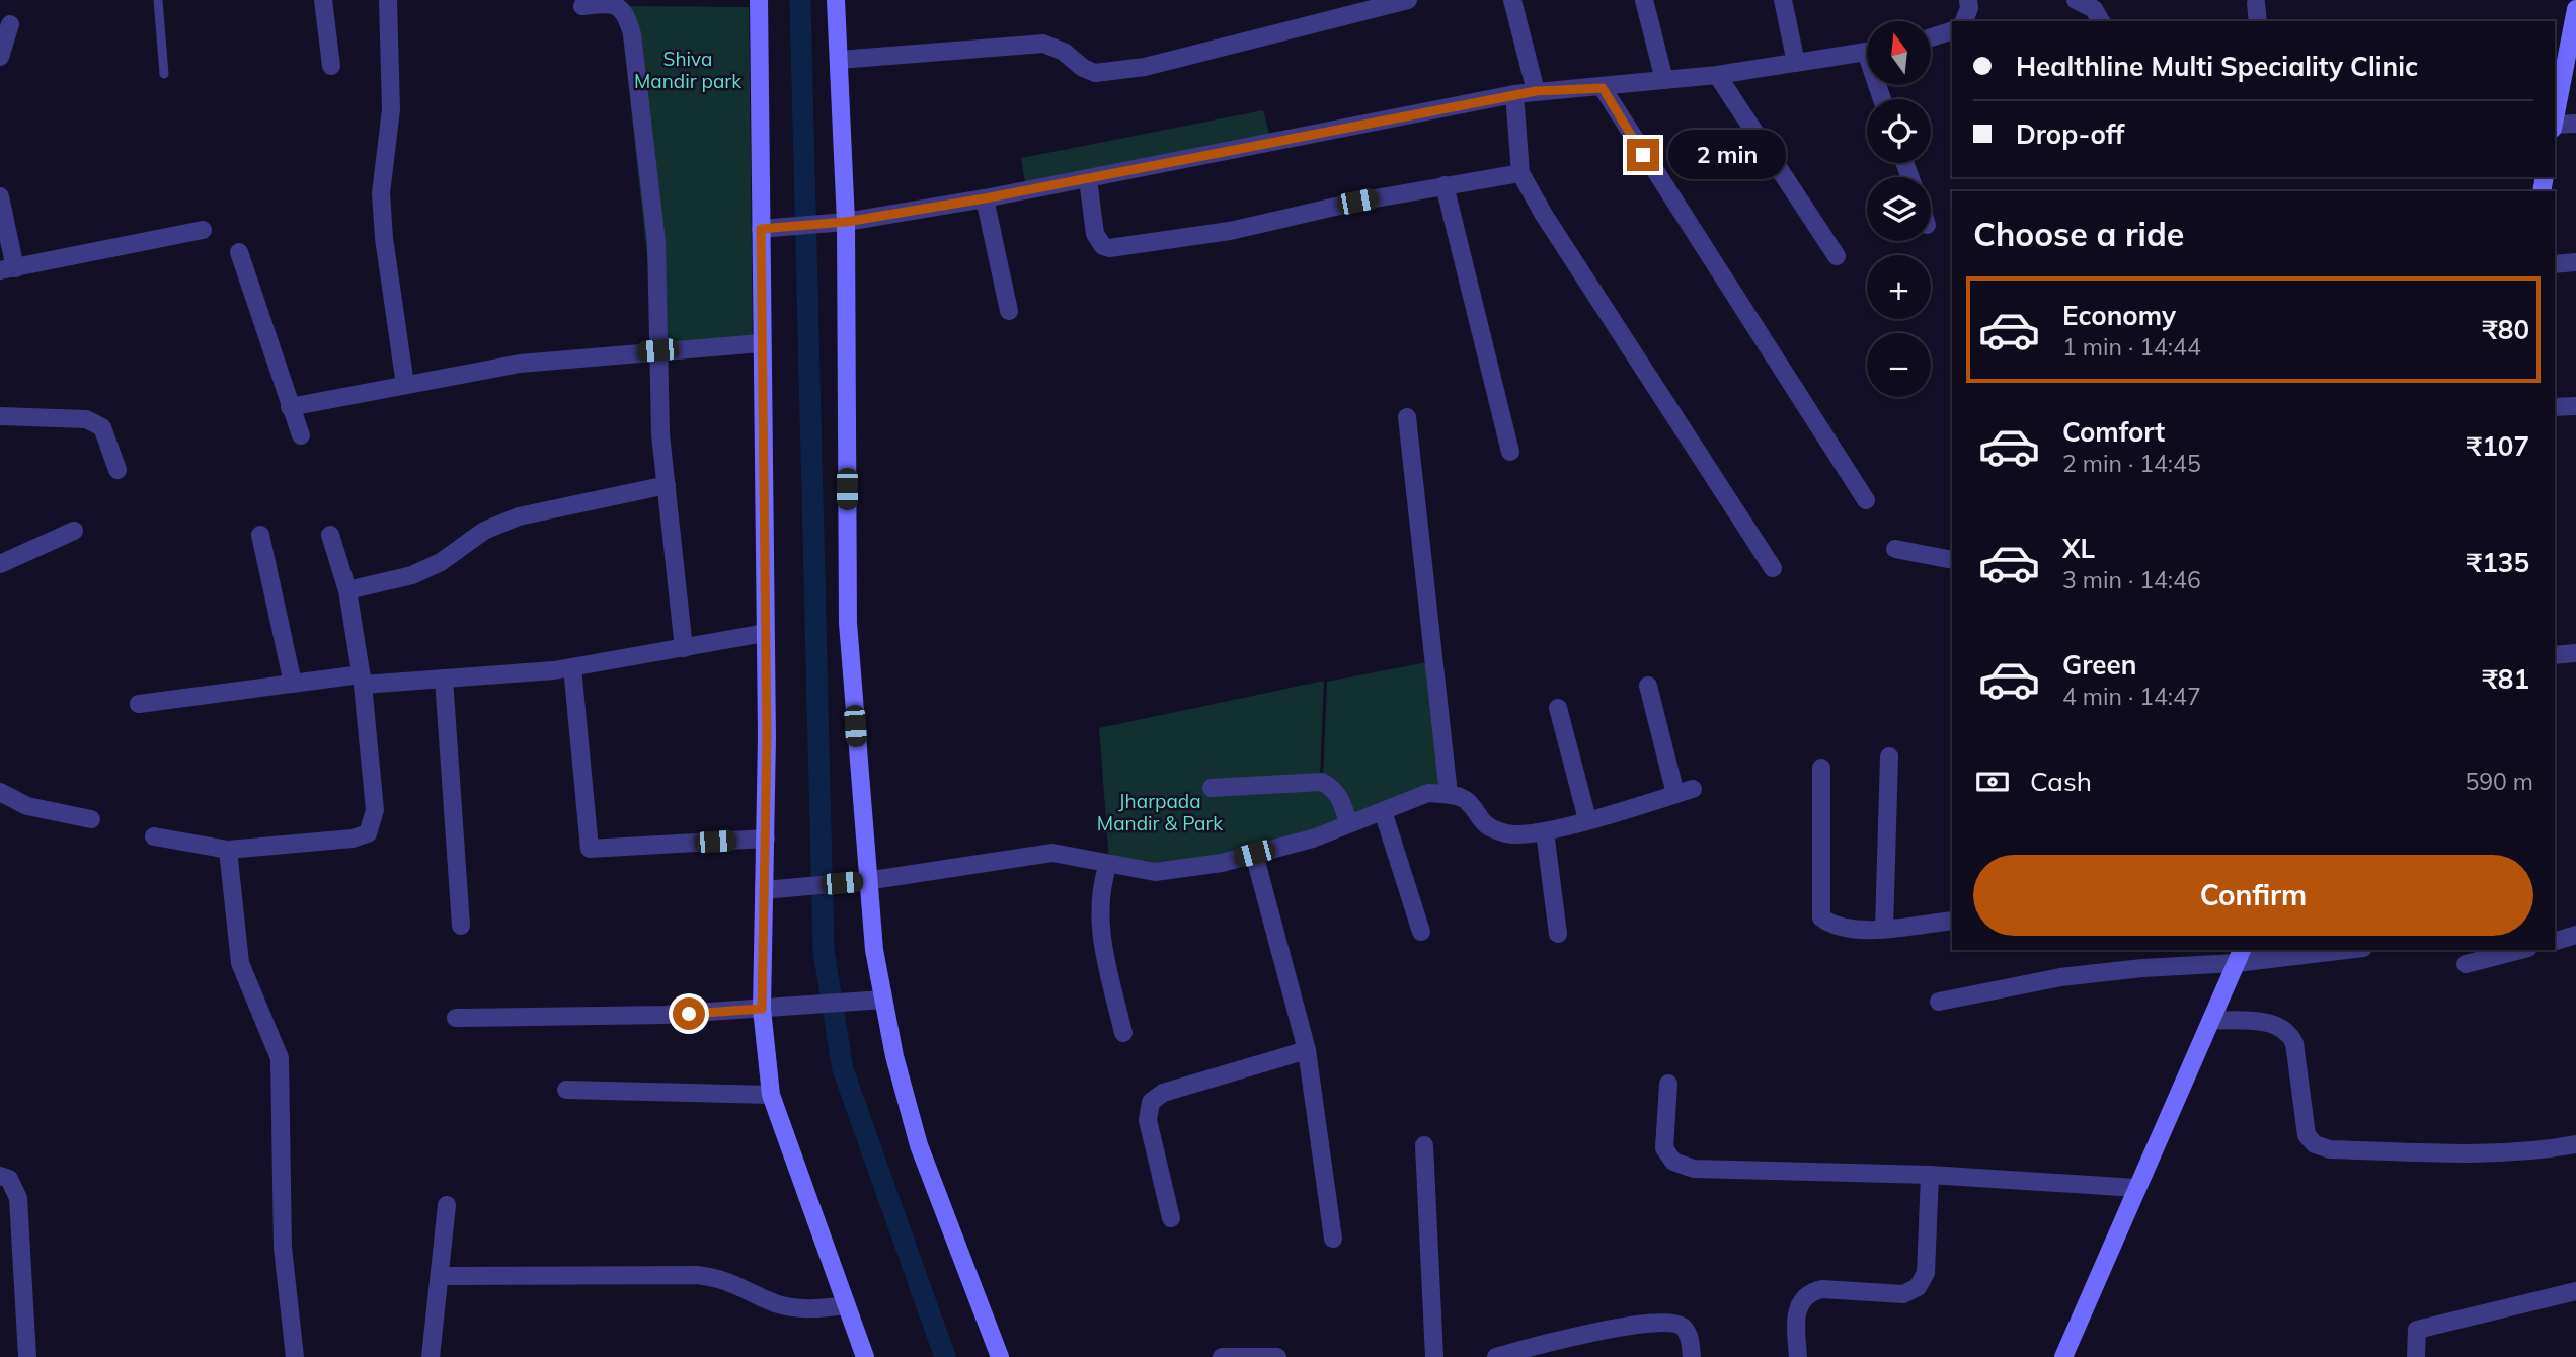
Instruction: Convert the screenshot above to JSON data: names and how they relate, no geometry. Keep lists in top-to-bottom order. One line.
{"parks":["Shiva Mandir park","Jharpada Mandir & Park"],"north":"top","page":{"map_buttons":["+","−"],"banner":["Healthline Multi Speciality Clinic","Drop-off"],"bubble":"2 min","heading":"Choose a ride","list":[{"name":"Economy","note":"1 min · 14:44","value":"₹80"},{"name":"Comfort","note":"2 min · 14:45","value":"₹107"},{"name":"XL","note":"3 min · 14:46","value":"₹135"},{"name":"Green","note":"4 min · 14:47","value":"₹81"}],"pay":["Cash","590 m"],"buttons":"Confirm"}}
